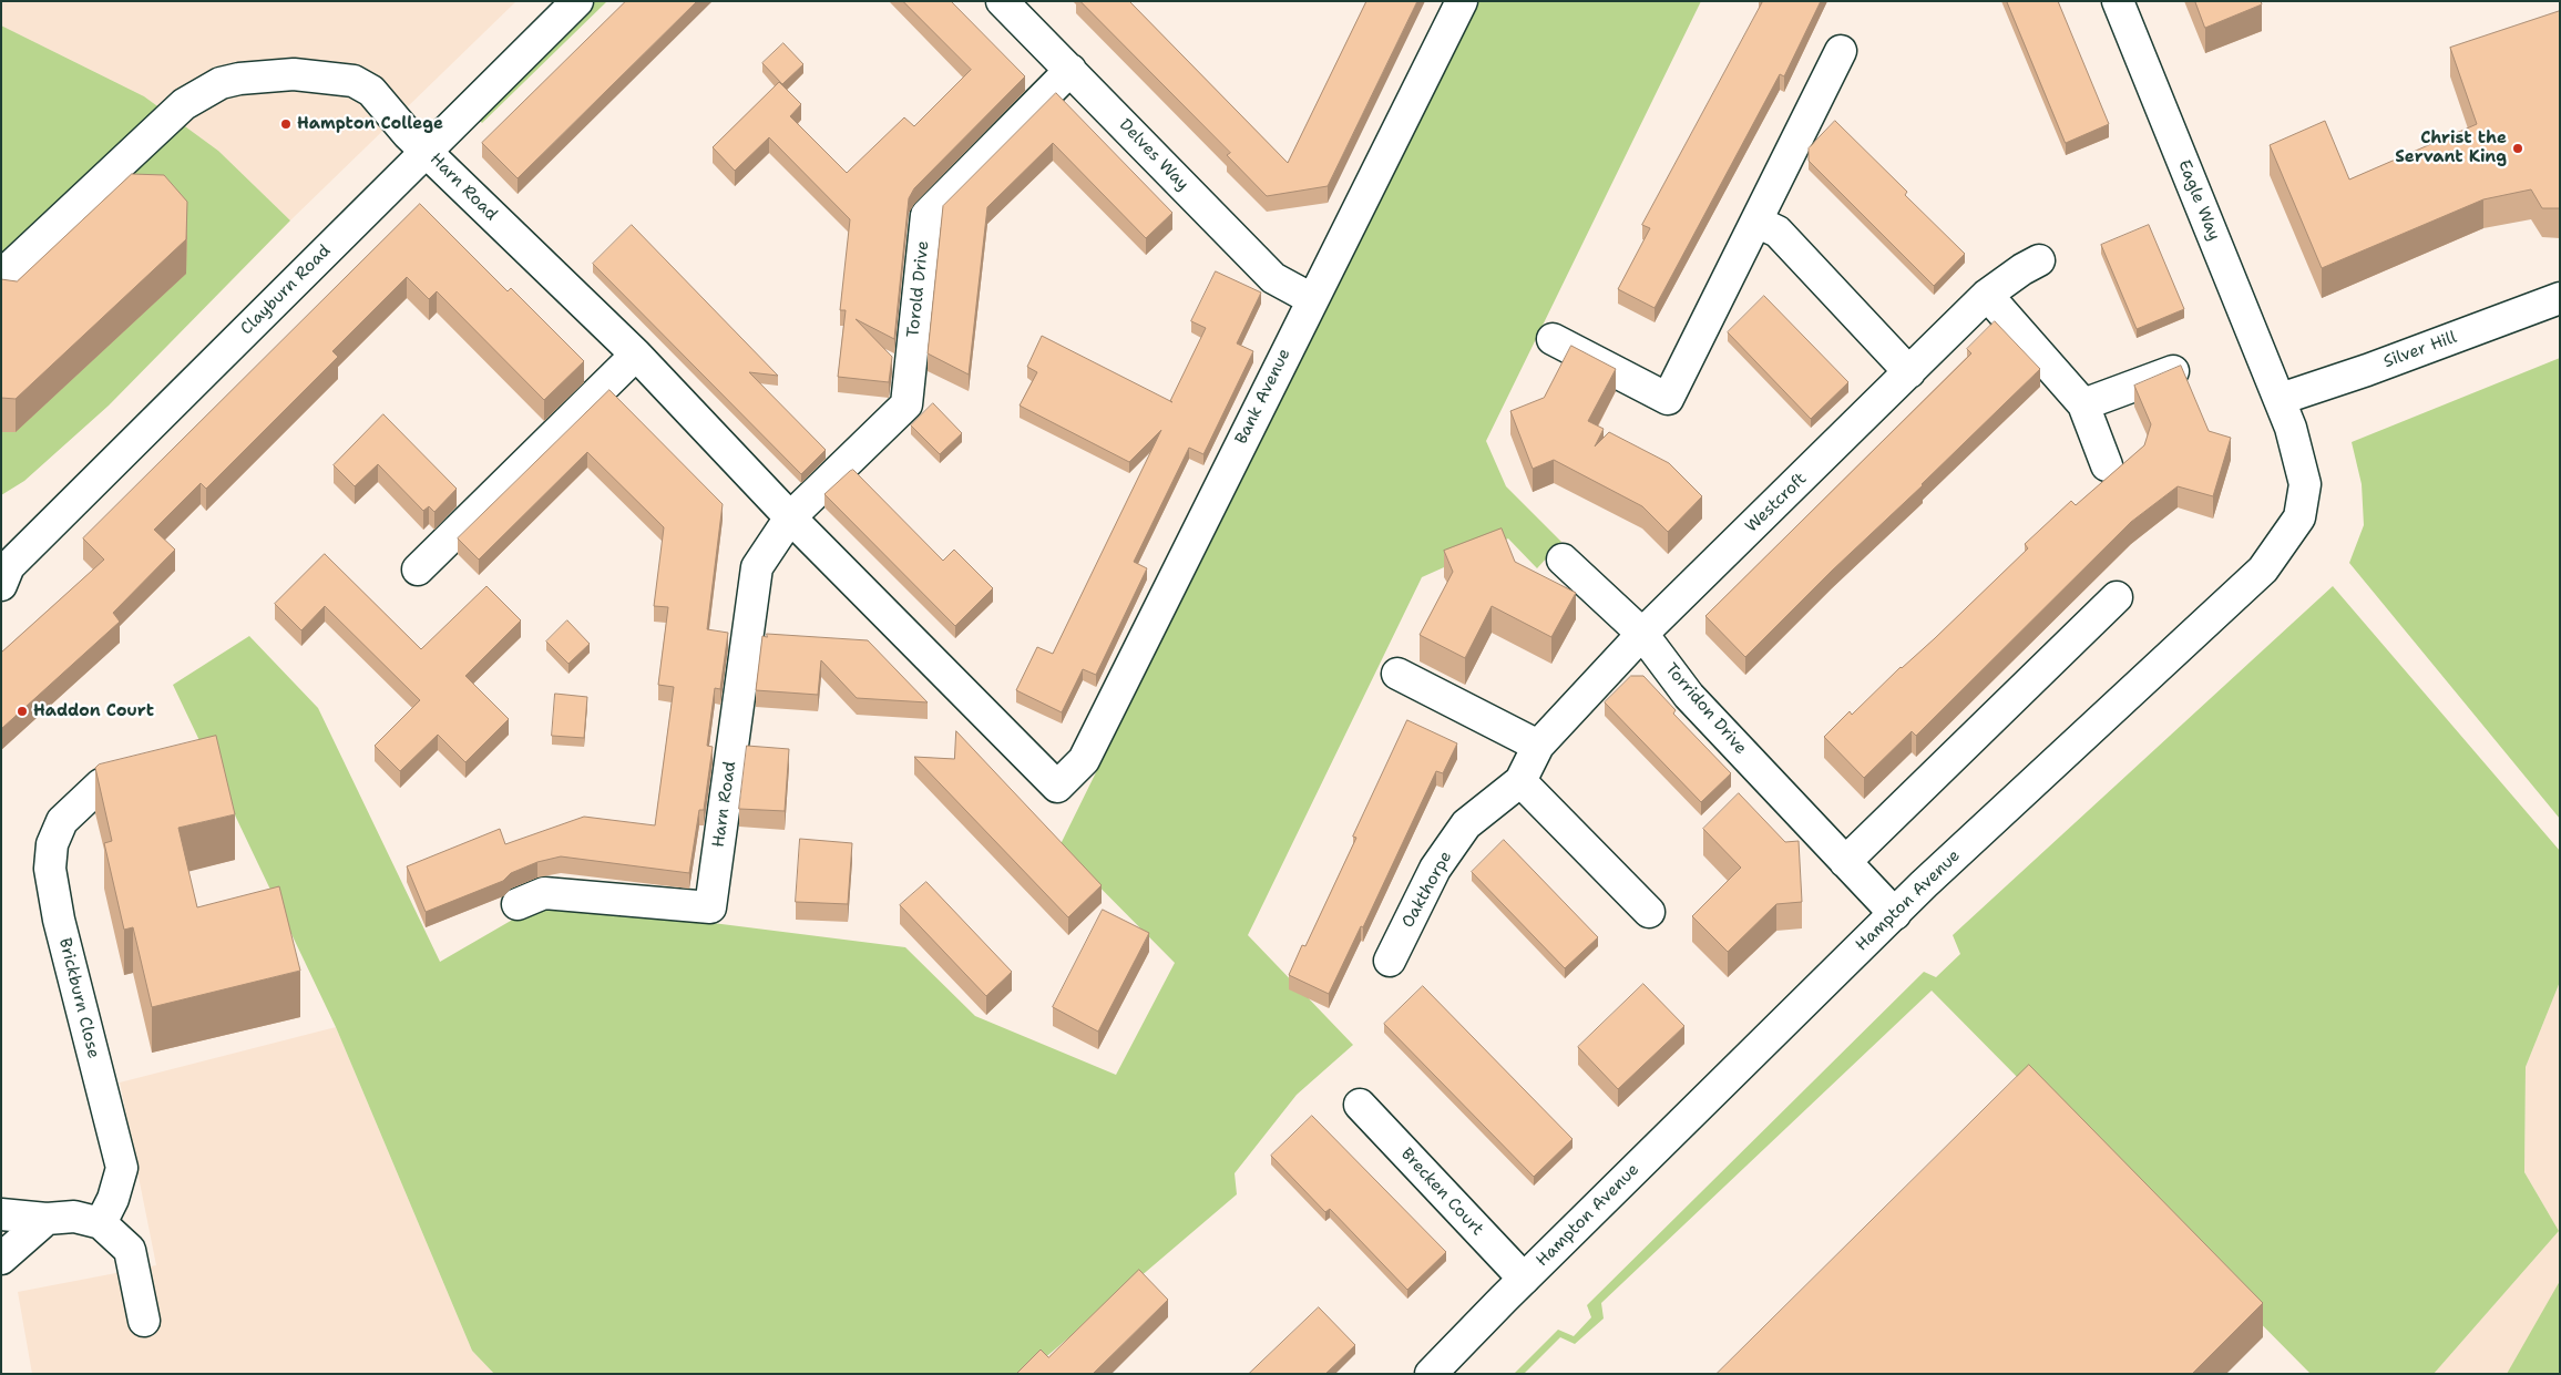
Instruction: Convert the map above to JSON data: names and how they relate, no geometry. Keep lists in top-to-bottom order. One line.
{"streets":{"street":["Delves Way","Harn Road","Eagle Way","Torold Drive","Clayburn Road","Silver Hill","Bank Avenue","Westcroft","Torridon Drive","Oakthorpe","Hampton Avenue","Brickburn Close","Brecken Court"]},"crossings":[["Delves Way","Torold Drive"],["Delves Way","Bank Avenue"],["Harn Road","Torold Drive"],["Harn Road","Clayburn Road"],["Harn Road","Bank Avenue"],["Eagle Way","Silver Hill"],["Eagle Way","Hampton Avenue"],["Silver Hill","Hampton Avenue"],["Westcroft","Torridon Drive"],["Westcroft","Oakthorpe"],["Torridon Drive","Oakthorpe"],["Torridon Drive","Hampton Avenue"],["Hampton Avenue","Brecken Court"]],"places":["Hampton College","Christ the Servant King","Haddon Court"]}
